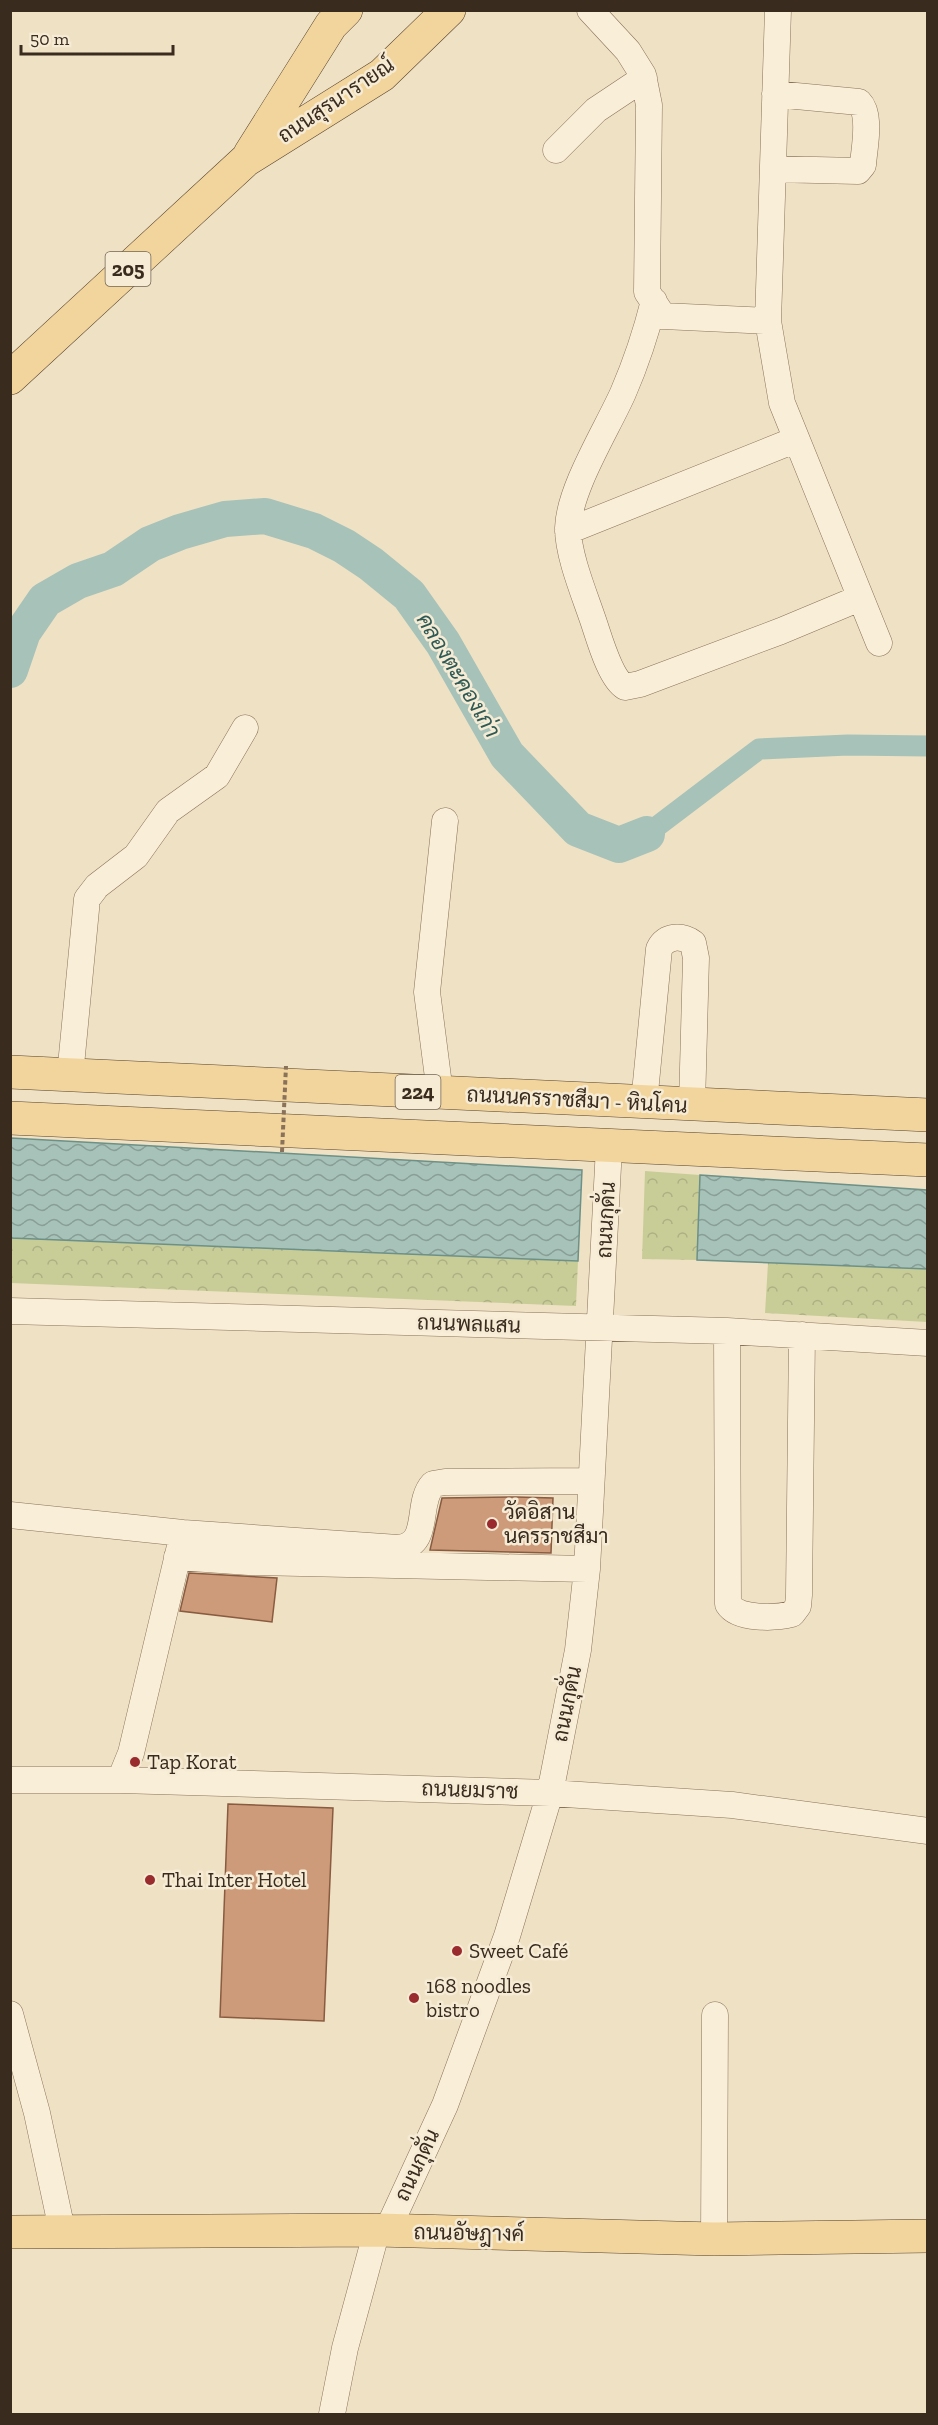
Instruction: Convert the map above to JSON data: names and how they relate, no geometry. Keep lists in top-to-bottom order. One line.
{"streets":{"main road":["ถนนสุรนารายณ์","205","224","ถนนนครราชสีมา - หินโคน","ถนนอัษฎางค์"],"street":["ถนนกุดั่น","ถนนพลแสน","ถนนยมราช"]},"crossings":[["ถนนนครราชสีมา - หินโคน","ถนนกุดั่น"],["ถนนกุดั่น","ถนนพลแสน"],["ถนนกุดั่น","ถนนยมราช"],["ถนนกุดั่น","ถนนอัษฎางค์"]],"water":["คลองตะคองเก่า"],"places":["วัดอิสาน นครราชสีมา","Tap Korat","Thai Inter Hotel","Sweet Café","168 noodles bistro"],"scale_bar":"50 m"}
